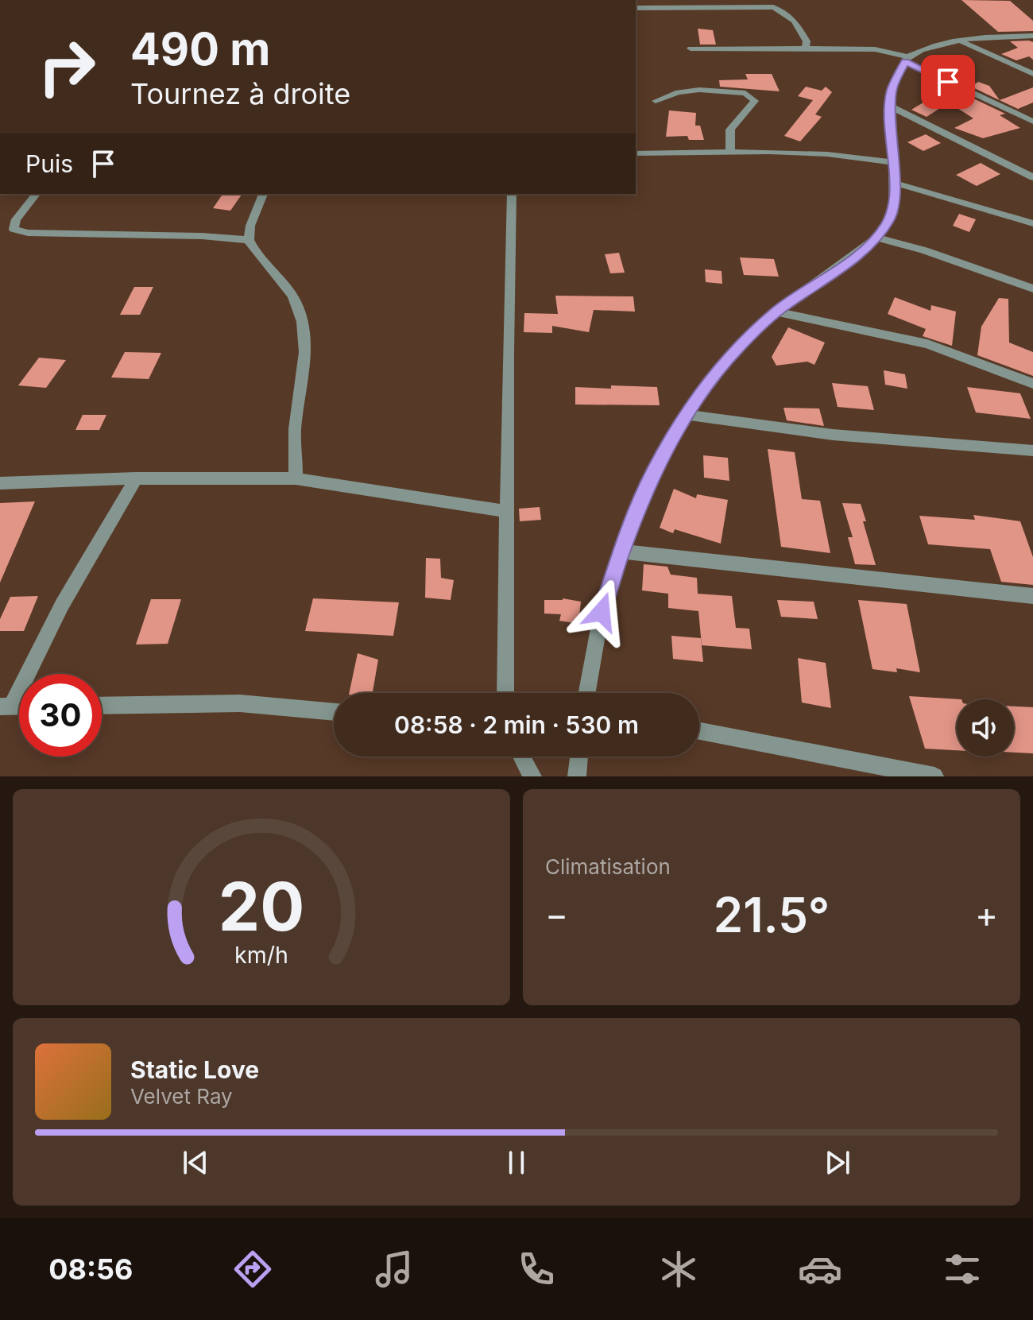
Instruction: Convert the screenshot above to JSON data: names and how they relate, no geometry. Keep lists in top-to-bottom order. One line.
{"page":{"turn":["490 m","Tournez à droite"],"then":"Puis","limit":"30","trip":"08:58 · 2 min · 530 m","tile":"Climatisation","heat":["−","21.5°","+"],"song":["Static Love","Velvet Ray"],"tabs":"08:56","gauge":["20","km/h"]}}
